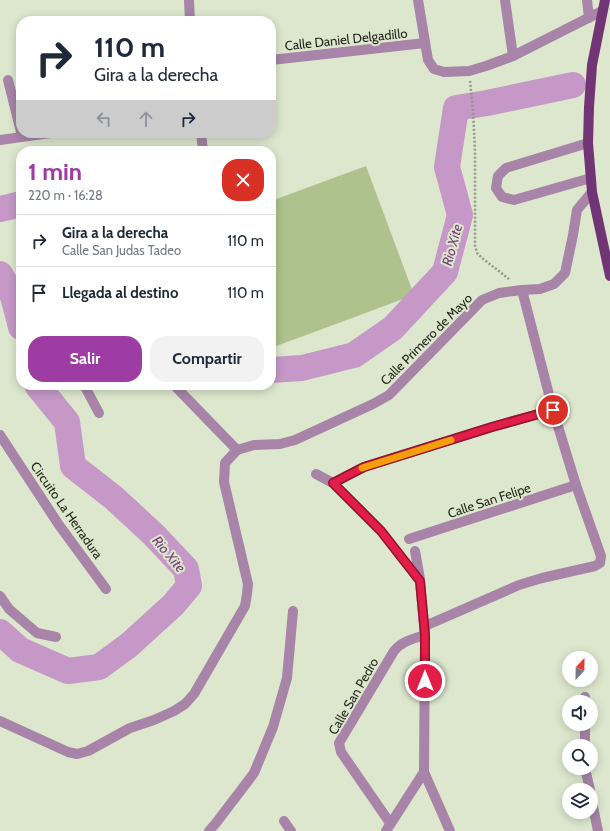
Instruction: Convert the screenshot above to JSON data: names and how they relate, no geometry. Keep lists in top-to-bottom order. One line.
{"streets":{"street":["Calle Daniel Delgadillo","Calle Primero de Mayo","Calle San Felipe","Circuito La Herradura","Calle San Pedro"]},"crossings":[["Calle San Felipe","Calle San Pedro"]],"water":["Rio Xite"],"north":"top","page":{"turn":["110 m","Gira a la derecha"],"heading":["1 min","220 m · 16:28"],"list":[{"name":"Gira a la derecha","note":"Calle San Judas Tadeo","value":"110 m"},{"name":"Llegada al destino","value":"110 m"}],"buttons":["Salir","Compartir"]}}
